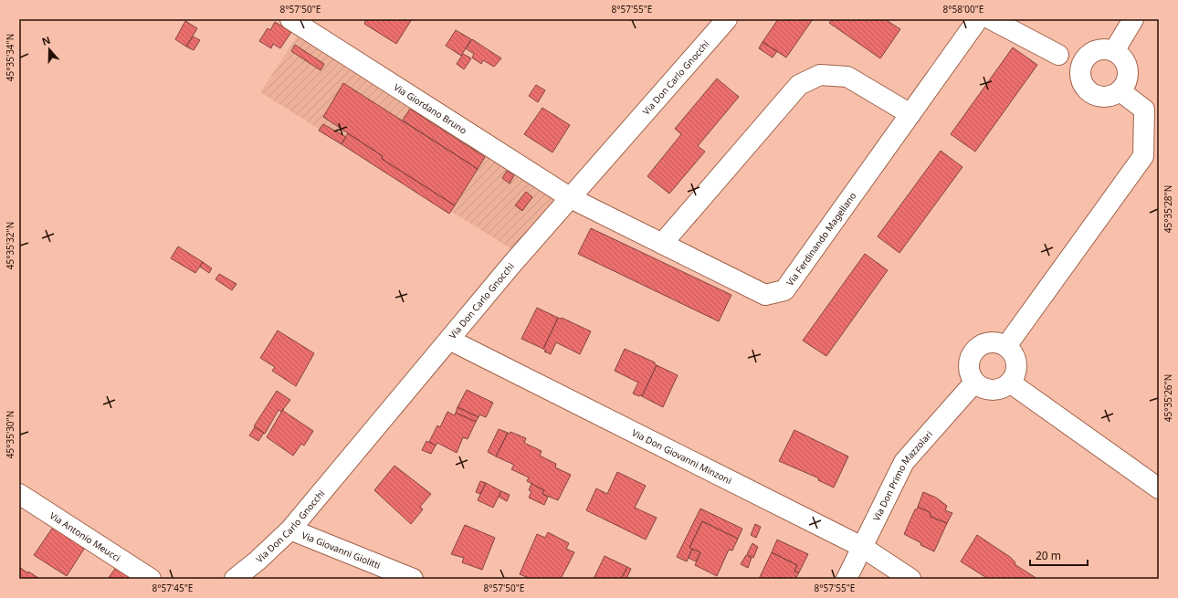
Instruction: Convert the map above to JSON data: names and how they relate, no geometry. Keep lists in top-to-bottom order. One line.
{"streets":{"street":["Via Don Carlo Gnocchi","Via Giordano Bruno","Via Ferdinando Magellano","Via Don Giovanni Minzoni","Via Don Primo Mazzolari","Via Antonio Meucci","Via Giovanni Giolitti"]},"crossings":[["Via Don Carlo Gnocchi","Via Giordano Bruno"],["Via Don Carlo Gnocchi","Via Ferdinando Magellano"],["Via Don Carlo Gnocchi","Via Don Giovanni Minzoni"],["Via Don Carlo Gnocchi","Via Giovanni Giolitti"],["Via Giordano Bruno","Via Ferdinando Magellano"],["Via Don Giovanni Minzoni","Via Don Primo Mazzolari"]],"scale_bar":"20 m","north":"top","coordinates":["8°57'50\"E","8°57'55\"E","8°58'00\"E","45°35'34\"N","45°35'28\"N","45°35'32\"N","45°35'26\"N","45°35'30\"N","8°57'45\"E"]}
